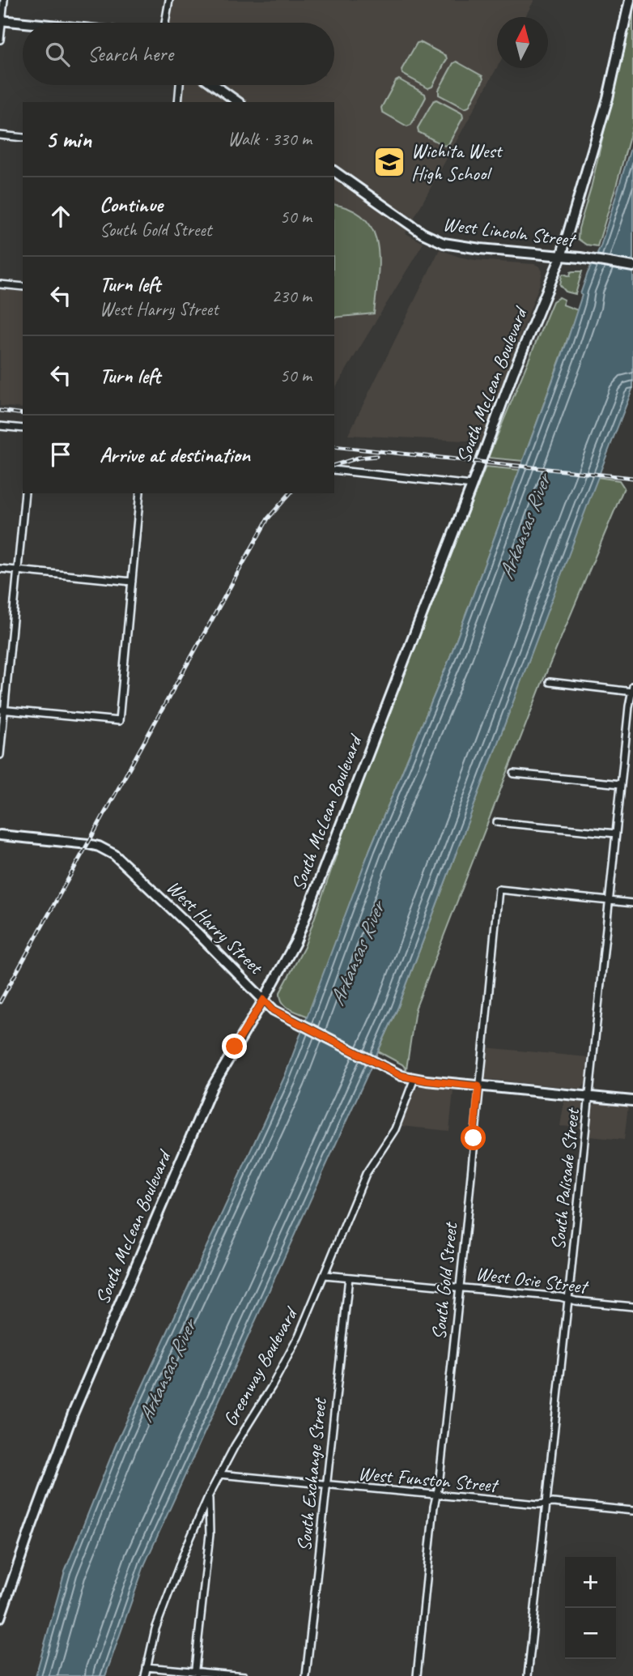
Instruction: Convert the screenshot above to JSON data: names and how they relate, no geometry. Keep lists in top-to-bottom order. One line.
{"streets":{"main road":["West Lincoln Street","South McLean Boulevard","West Harry Street"],"street":["South Palisade Street","West Osie Street","South Gold Street","Greenway Boulevard","South Exchange Street","West Funston Street"]},"crossings":[["West Lincoln Street","South McLean Boulevard"],["South McLean Boulevard","West Harry Street"],["West Harry Street","South Palisade Street"],["West Harry Street","South Gold Street"],["West Harry Street","Greenway Boulevard"],["South Palisade Street","West Osie Street"],["South Palisade Street","South Gold Street"],["South Palisade Street","West Funston Street"],["West Osie Street","South Gold Street"],["West Osie Street","Greenway Boulevard"],["West Osie Street","South Exchange Street"],["South Gold Street","West Funston Street"],["Greenway Boulevard","West Funston Street"],["South Exchange Street","West Funston Street"]],"water":["Arkansas River"],"places":{"school or university":["Wichita West High School"]},"north":"top","page":{"search":"Search here","heading":["5 min","Walk · 330 m"],"list":[["Continue","South Gold Street","50 m"],["Turn left","West Harry Street","230 m"],["Turn left","50 m"],"Arrive at destination"],"map_buttons":["+","−"]}}
